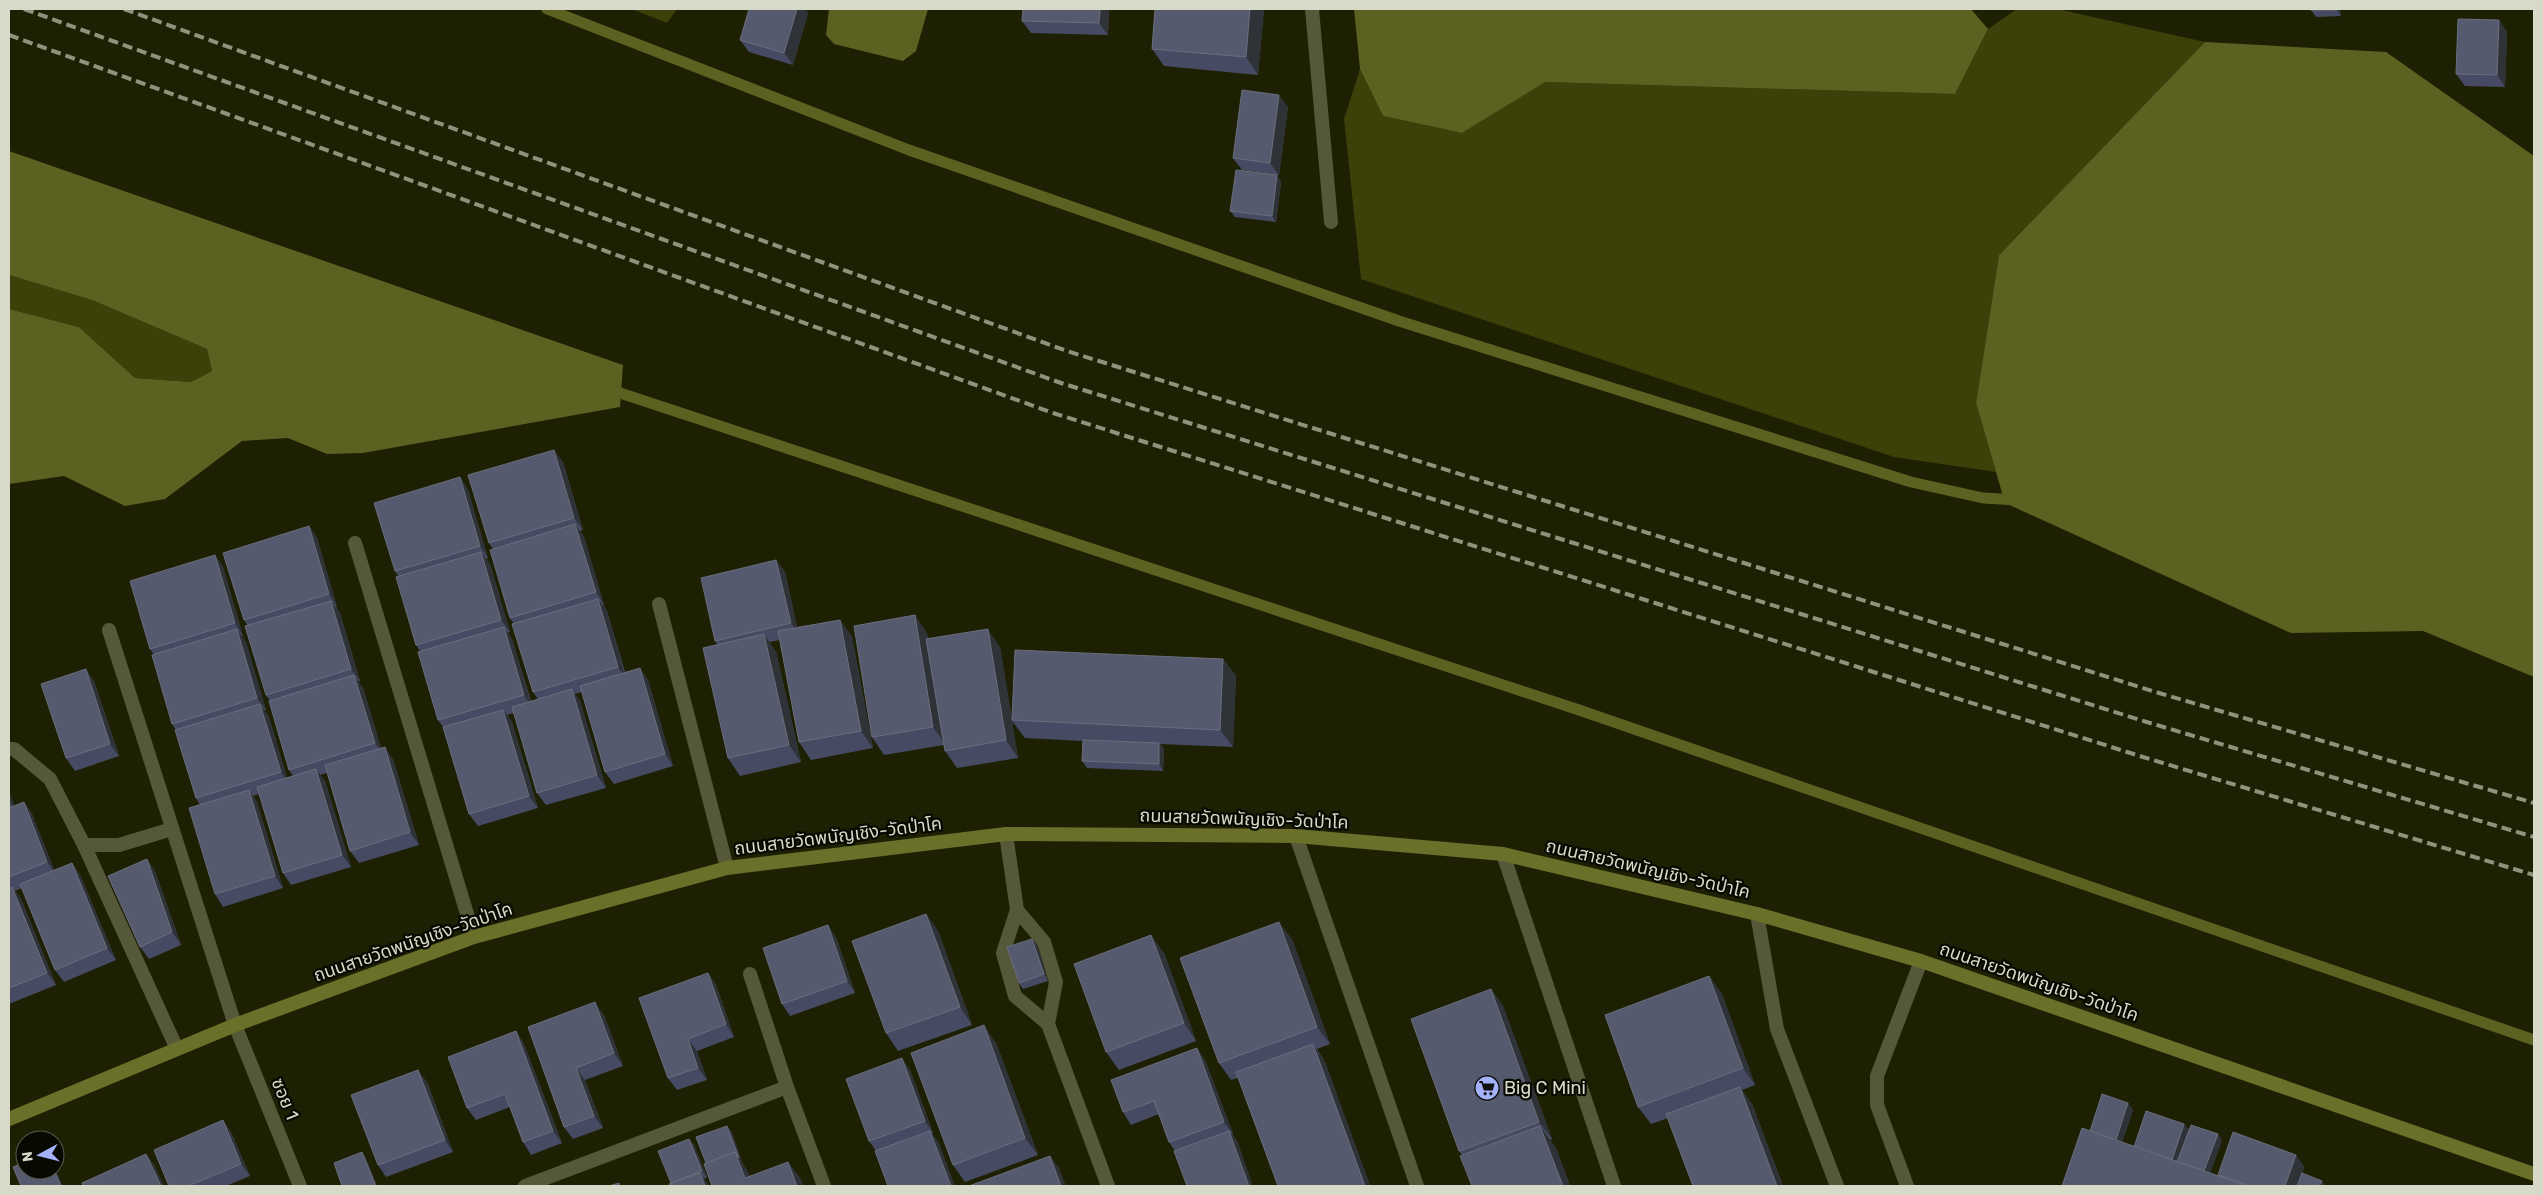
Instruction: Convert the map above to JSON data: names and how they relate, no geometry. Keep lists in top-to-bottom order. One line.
{"streets":{"main road":["ถนนสายวัดพนัญเชิง-วัดป่าโค"],"street":["ซอย 1"]},"crossings":[["ถนนสายวัดพนัญเชิง-วัดป่าโค","ซอย 1"]],"places":{"supermarket":["Big C Mini"]},"north":"left"}
